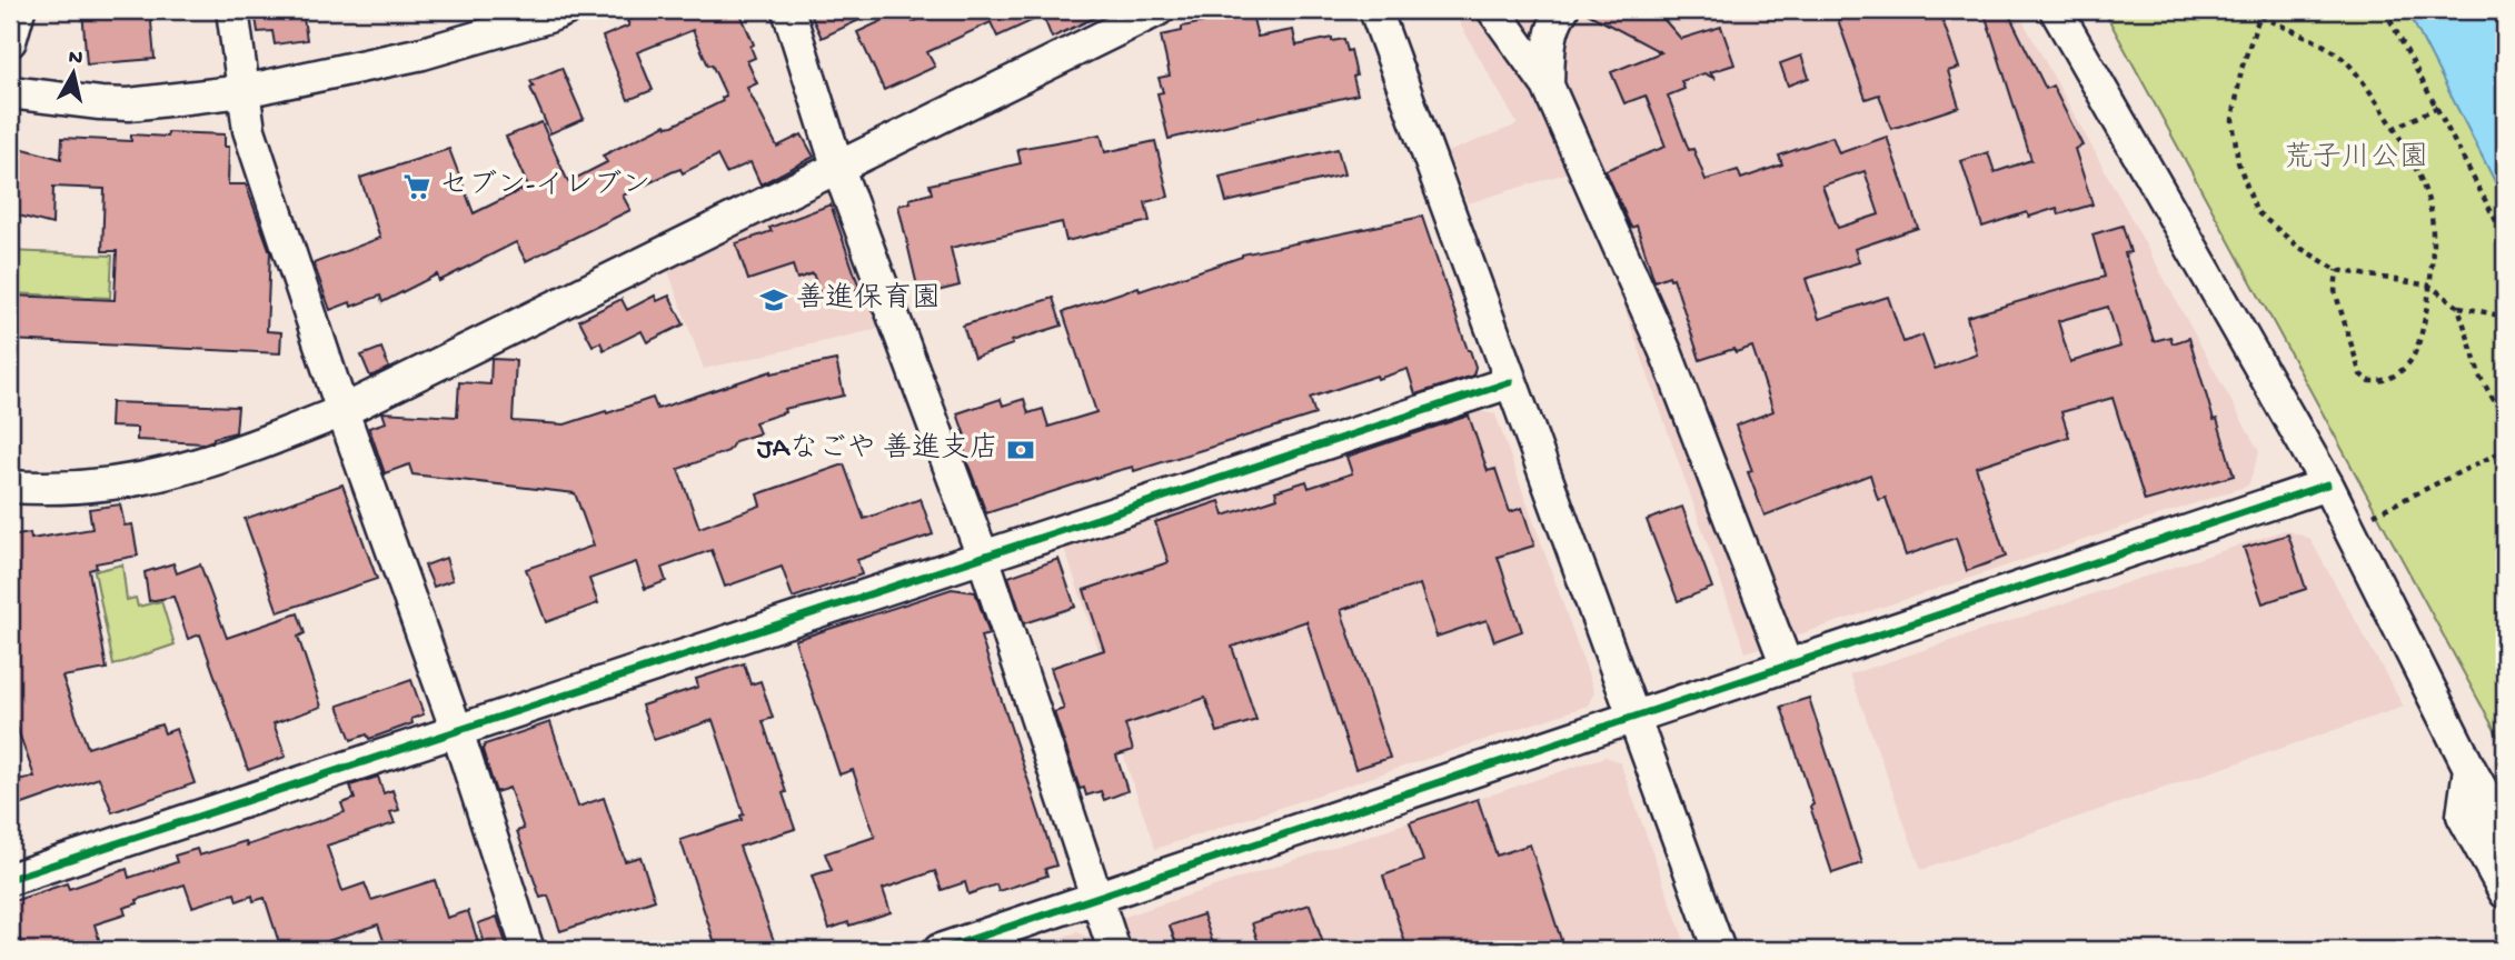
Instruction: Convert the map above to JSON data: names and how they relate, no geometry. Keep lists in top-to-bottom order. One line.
{"parks":["荒子川公園"],"places":{"supermarket":["セブン-イレブン"],"school or university":["善進保育園"],"bank":["JAなごや 善進支店"]},"north":"top"}
